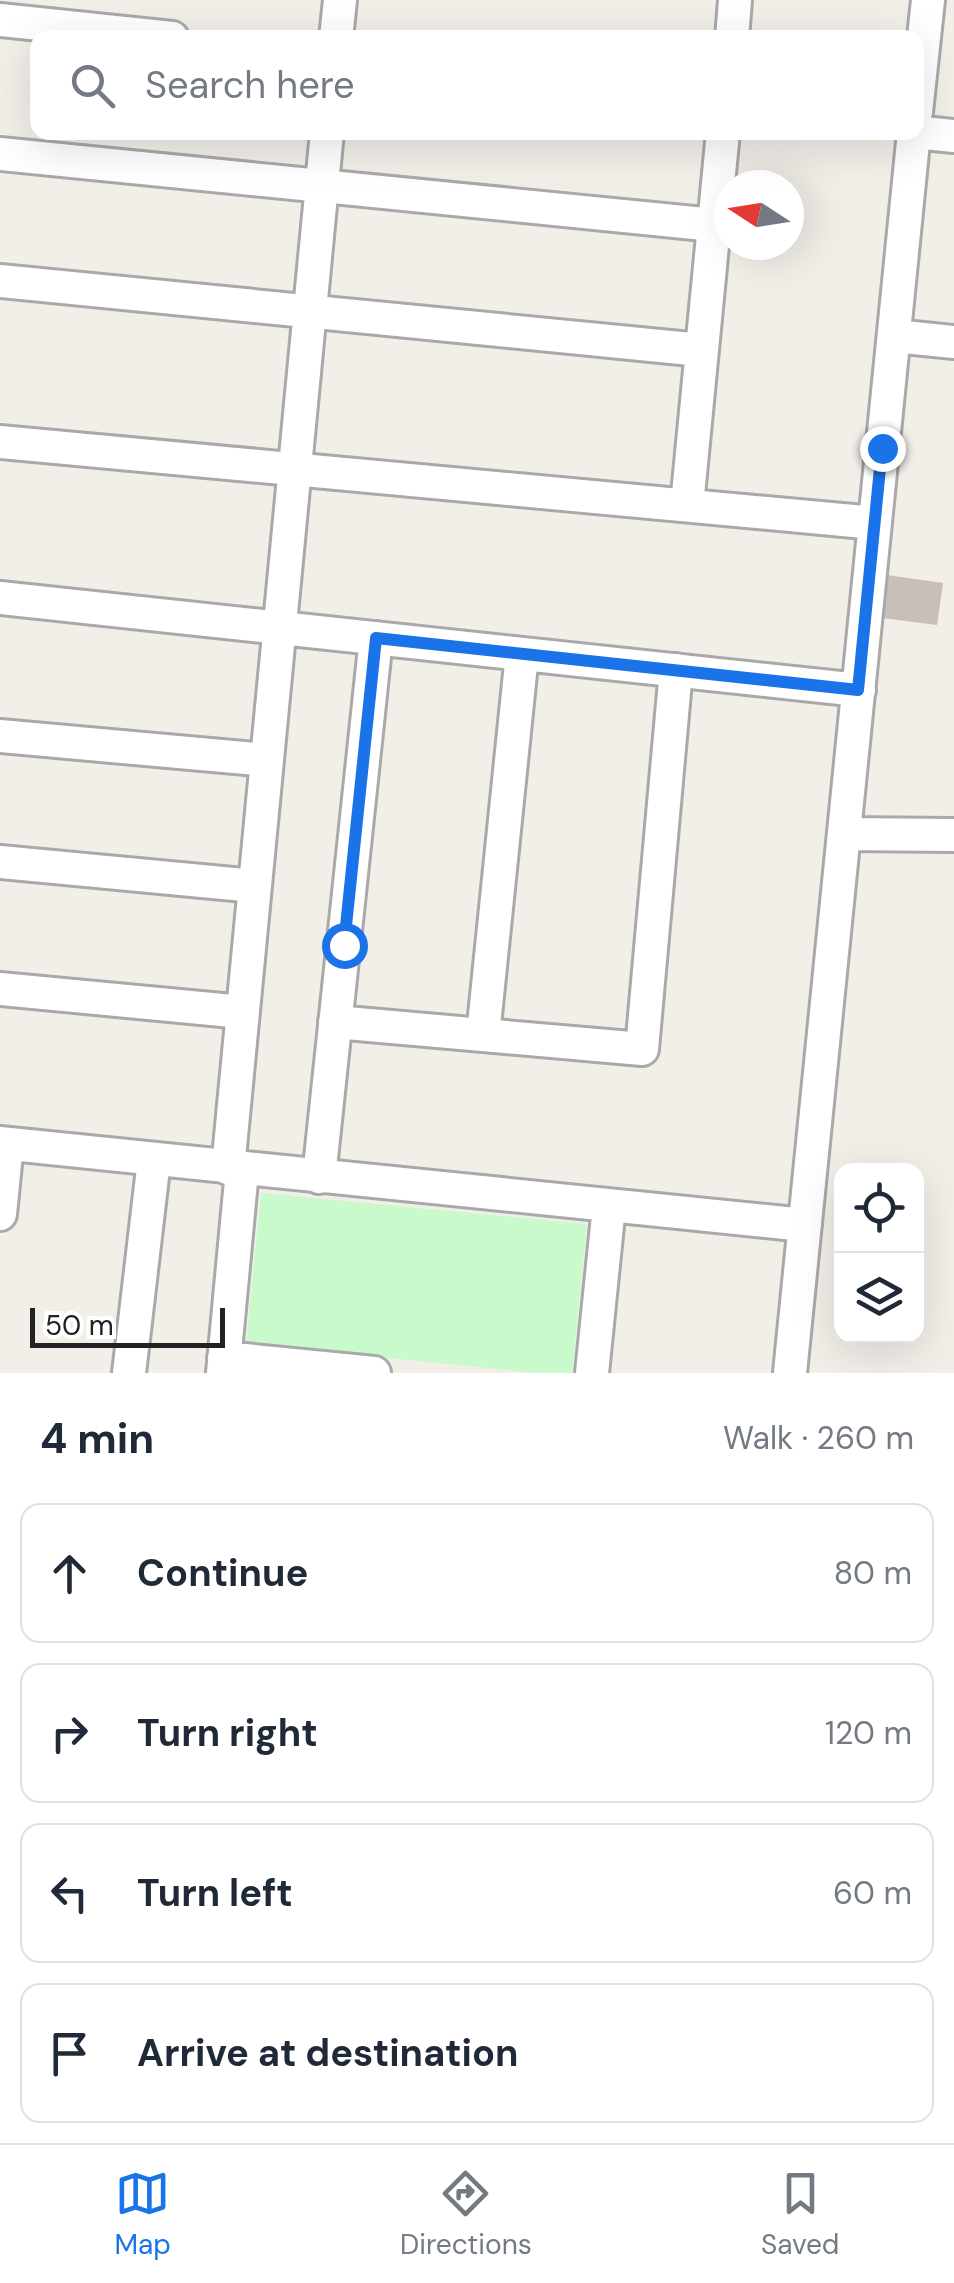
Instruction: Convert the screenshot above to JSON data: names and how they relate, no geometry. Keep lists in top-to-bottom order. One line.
{"scale_bar":"50 m","north":"left","page":{"search":"Search here","scale":"50 m","heading":["4 min","Walk · 260 m"],"list":[["Continue","80 m"],["Turn right","120 m"],["Turn left","60 m"],"Arrive at destination"],"nav":["Map","Directions","Saved"]}}
